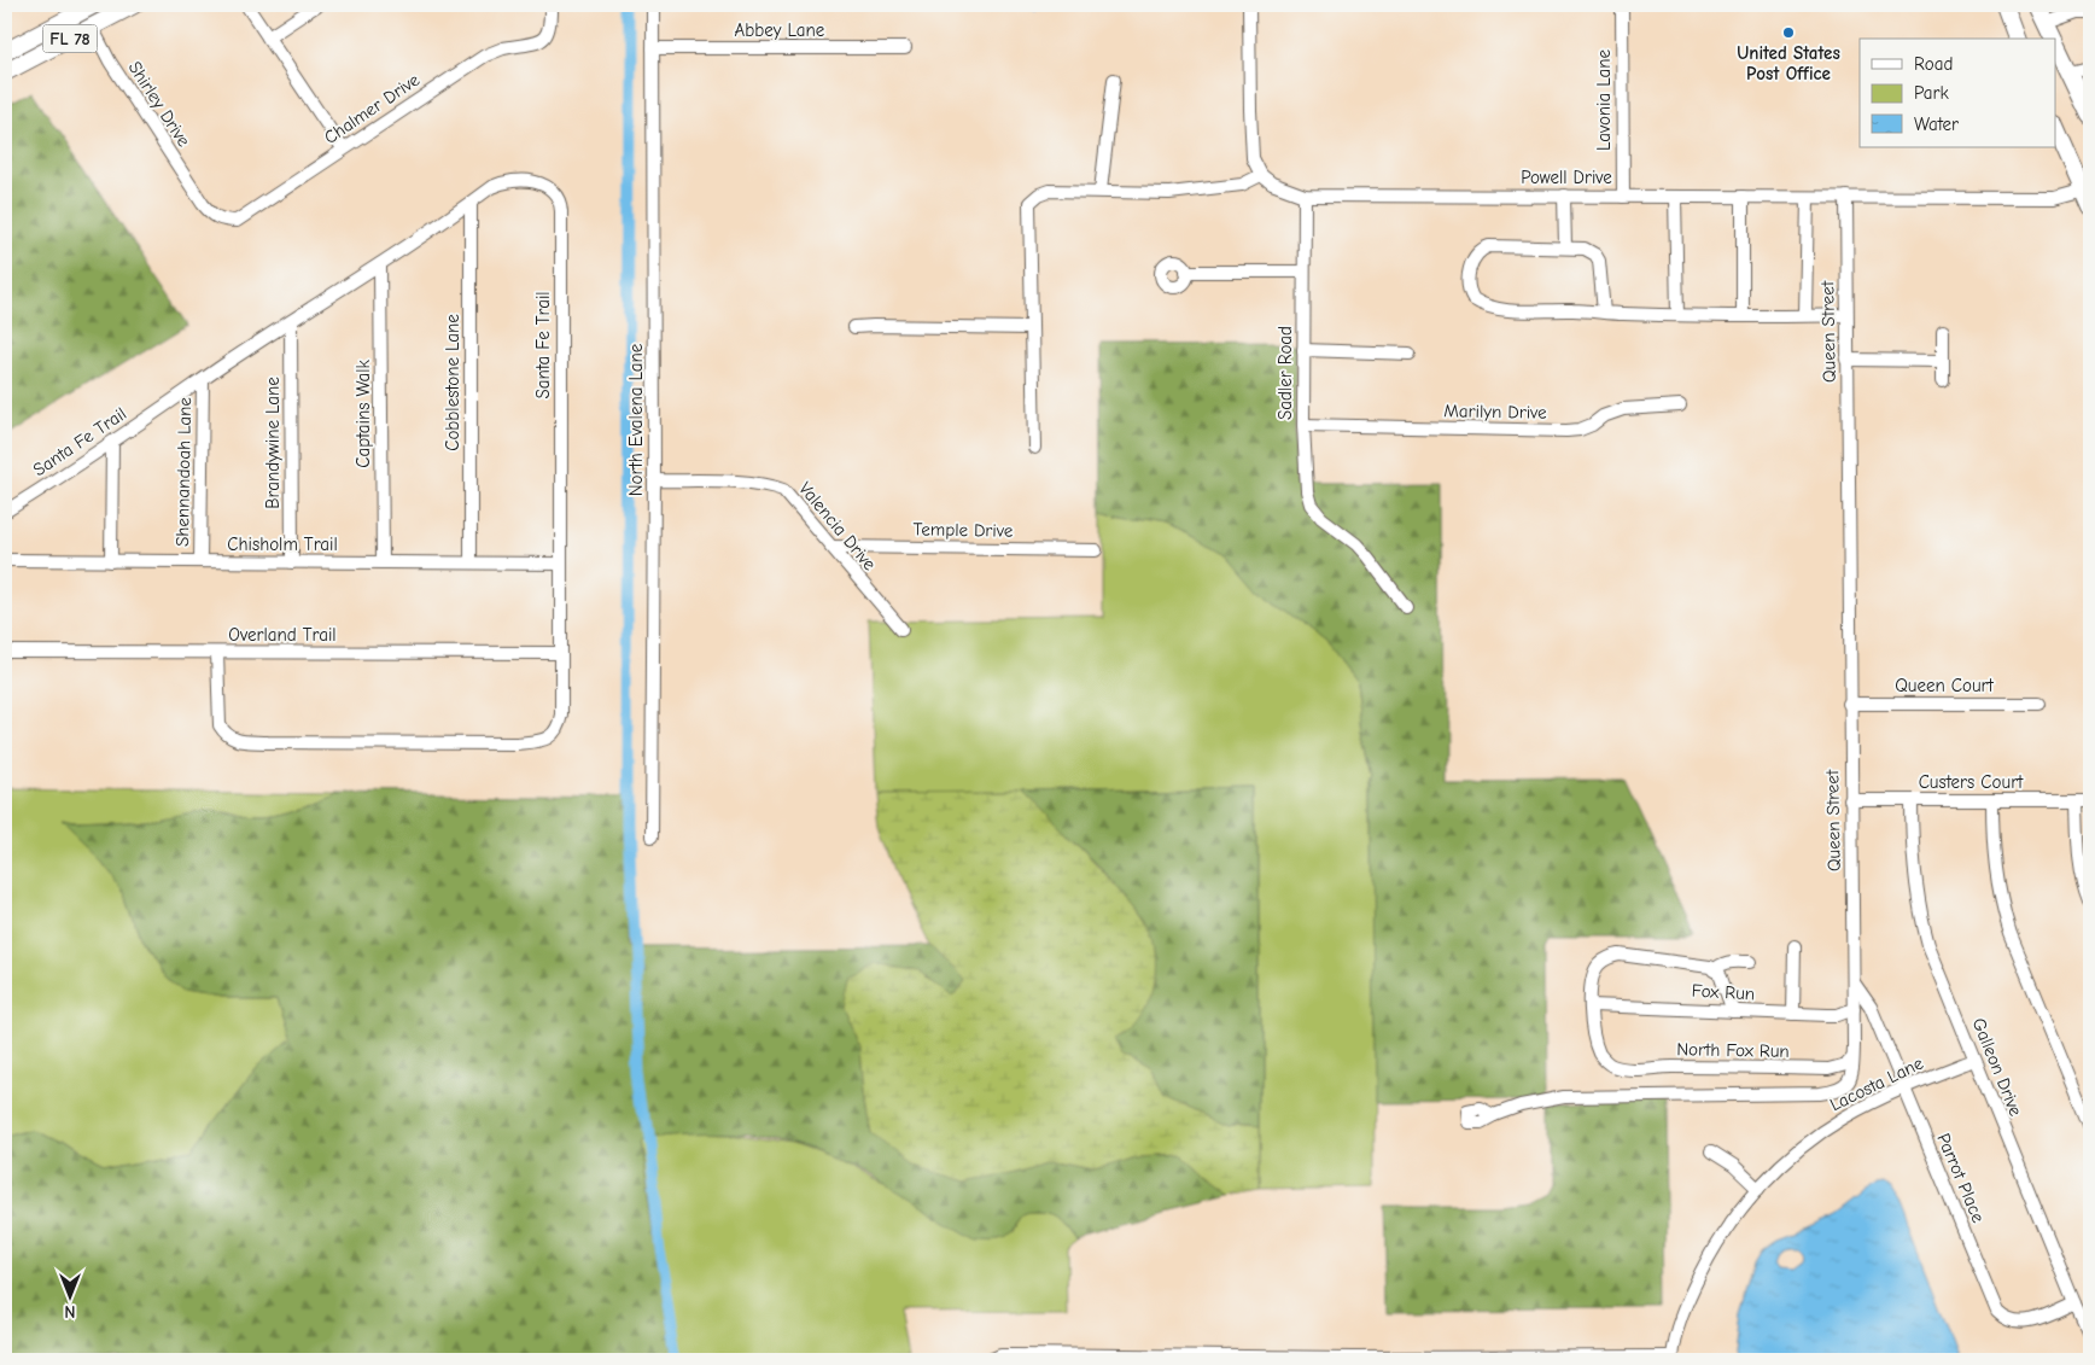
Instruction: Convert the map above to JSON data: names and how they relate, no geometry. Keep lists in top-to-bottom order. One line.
{"streets":{"main road":["FL 78"],"street":["Abbey Lane","Lavonia Lane","Shirley Drive","Chalmer Drive","Powell Drive","Queen Street","Santa Fe Trail","Sadler Road","Cobblestone Lane","Marilyn Drive","Captains Walk","North Evalena Lane","Brandywine Lane","Shennandoah Lane","Valencia Drive","Temple Drive","Chisholm Trail","Overland Trail","Queen Court","Custers Court","Fox Run","North Fox Run","Galleon Drive","Lacosta Lane","Parrot Place"]},"crossings":[["Abbey Lane","North Evalena Lane"],["FL 78","Shirley Drive"],["Lavonia Lane","Powell Drive"],["Shirley Drive","Chalmer Drive"],["Powell Drive","Queen Street"],["Powell Drive","Sadler Road"],["Queen Street","Queen Court"],["Queen Street","Custers Court"],["Queen Street","Fox Run"],["Queen Street","North Fox Run"],["Queen Street","Parrot Place"],["Santa Fe Trail","Cobblestone Lane"],["Santa Fe Trail","Captains Walk"],["Santa Fe Trail","Brandywine Lane"],["Santa Fe Trail","Shennandoah Lane"],["Santa Fe Trail","Chisholm Trail"],["Santa Fe Trail","Overland Trail"],["Sadler Road","Marilyn Drive"],["Cobblestone Lane","Chisholm Trail"],["Captains Walk","Chisholm Trail"],["North Evalena Lane","Valencia Drive"],["Brandywine Lane","Chisholm Trail"],["Shennandoah Lane","Chisholm Trail"],["Valencia Drive","Temple Drive"],["Custers Court","Galleon Drive"],["Fox Run","North Fox Run"],["Galleon Drive","Lacosta Lane"],["Galleon Drive","Parrot Place"],["Lacosta Lane","Parrot Place"]],"places":["United States Post Office"],"legend":["Road","Park","Water"],"north":"bottom"}
